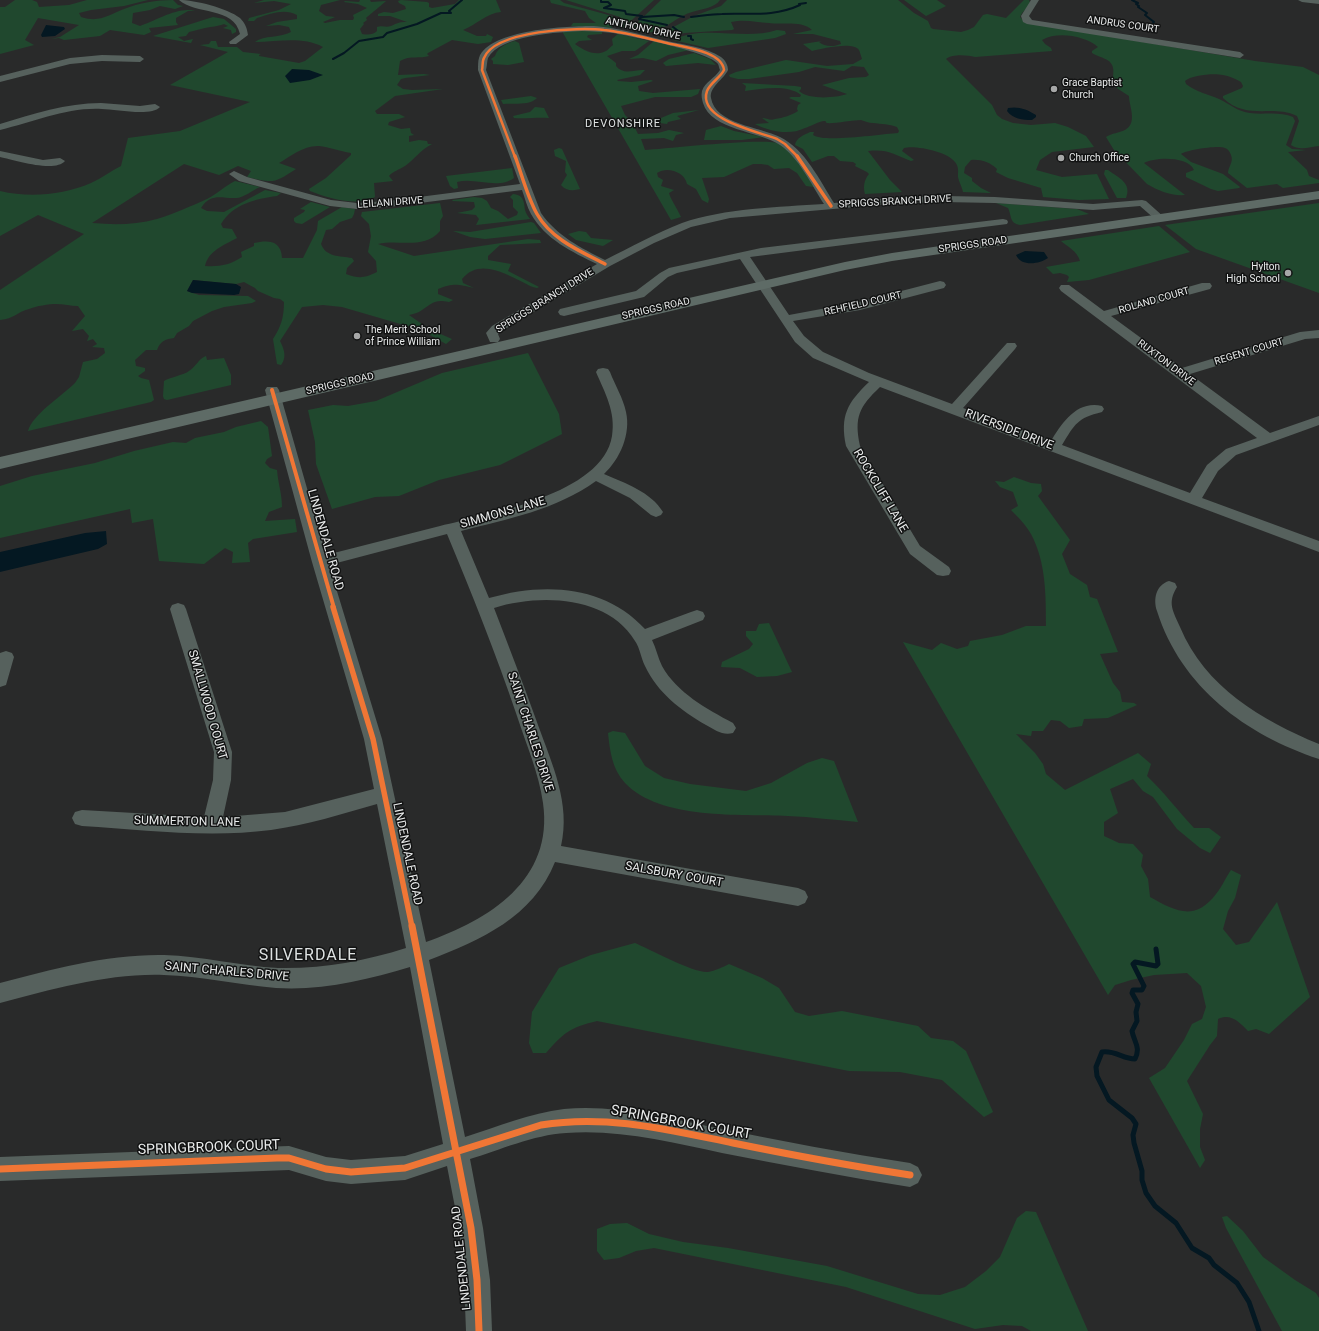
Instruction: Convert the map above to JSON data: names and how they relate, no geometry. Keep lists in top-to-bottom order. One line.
{"streets":{"main road":["SPRIGGS ROAD"],"street":["ANDRUS COURT","ANTHONY DRIVE","SPRIGGS BRANCH DRIVE","LEILANI DRIVE","ROLAND COURT","REHFIELD COURT","REGENT COURT","RUXTON DRIVE","RIVERSIDE DRIVE","ROCKCLIFF LANE","SIMMONS LANE","LINDENDALE ROAD","SMALLWOOD COURT","SAINT CHARLES DRIVE","SUMMERTON LANE","SALSBURY COURT","SPRINGBROOK COURT"]},"crossings":[["ANTHONY DRIVE","SPRIGGS BRANCH DRIVE"],["ANTHONY DRIVE","LEILANI DRIVE"],["SPRIGGS BRANCH DRIVE","SPRIGGS ROAD"],["SPRIGGS ROAD","RIVERSIDE DRIVE"],["SPRIGGS ROAD","LINDENDALE ROAD"],["ROLAND COURT","RUXTON DRIVE"],["REHFIELD COURT","RIVERSIDE DRIVE"],["REGENT COURT","RUXTON DRIVE"],["RIVERSIDE DRIVE","ROCKCLIFF LANE"],["SIMMONS LANE","LINDENDALE ROAD"],["SIMMONS LANE","SAINT CHARLES DRIVE"],["LINDENDALE ROAD","SAINT CHARLES DRIVE"],["LINDENDALE ROAD","SUMMERTON LANE"],["LINDENDALE ROAD","SPRINGBROOK COURT"],["SMALLWOOD COURT","SUMMERTON LANE"],["SAINT CHARLES DRIVE","SALSBURY COURT"]],"districts":["DEVONSHIRE","SILVERDALE"],"places":["Grace Baptist Church","Church Office","Hylton High School","The Merit School of Prince William"]}
